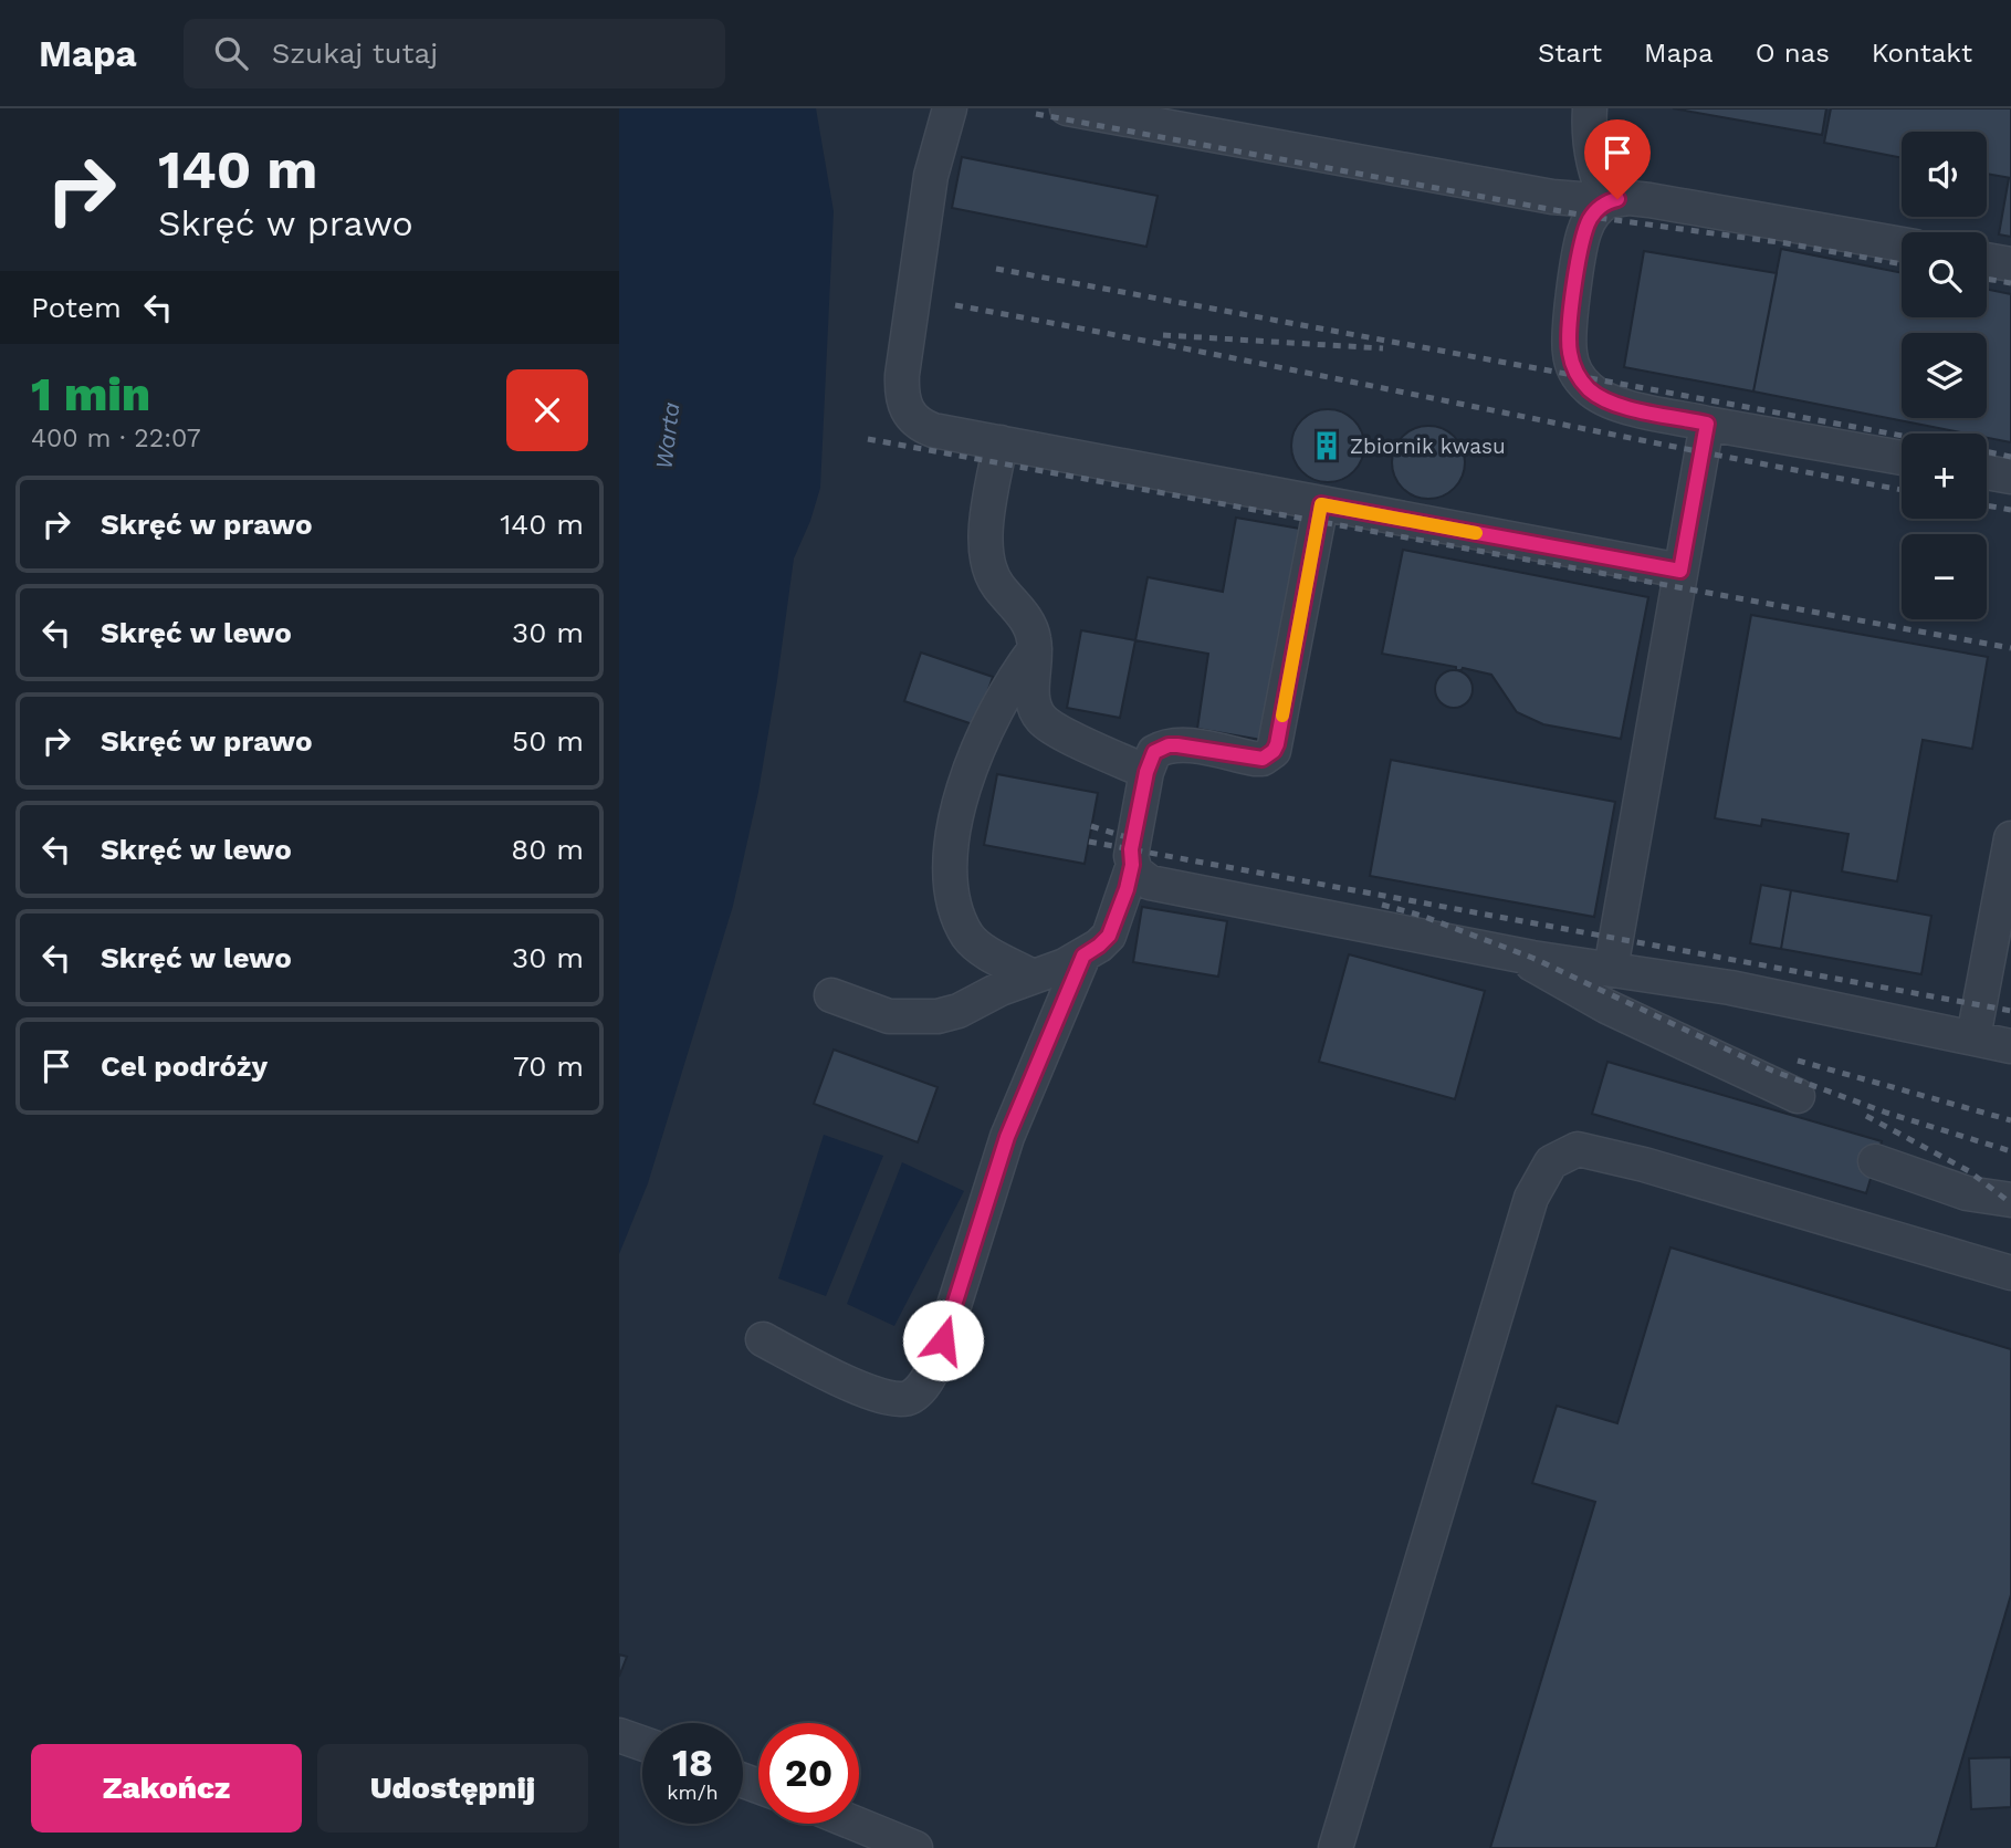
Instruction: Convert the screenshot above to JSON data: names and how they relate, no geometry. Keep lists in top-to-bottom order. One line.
{"water":["Warta"],"places":{"building":["Zbiornik kwasu"]},"page":{"header":"Mapa","search":"Szukaj tutaj","nav":["Start","Mapa","O nas","Kontakt"],"turn":["140 m","Skręć w prawo"],"map_buttons":["+","−"],"then":"Potem","heading":["1 min","400 m · 22:07"],"list":[{"name":"Skręć w prawo","value":"140 m"},{"name":"Skręć w lewo","value":"30 m"},{"name":"Skręć w prawo","value":"50 m"},{"name":"Skręć w lewo","value":"80 m"},{"name":"Skręć w lewo","value":"30 m"},{"name":"Cel podróży","value":"70 m"}],"speed":"18 km/h","limit":"20","buttons":["Zakończ","Udostępnij"]}}
